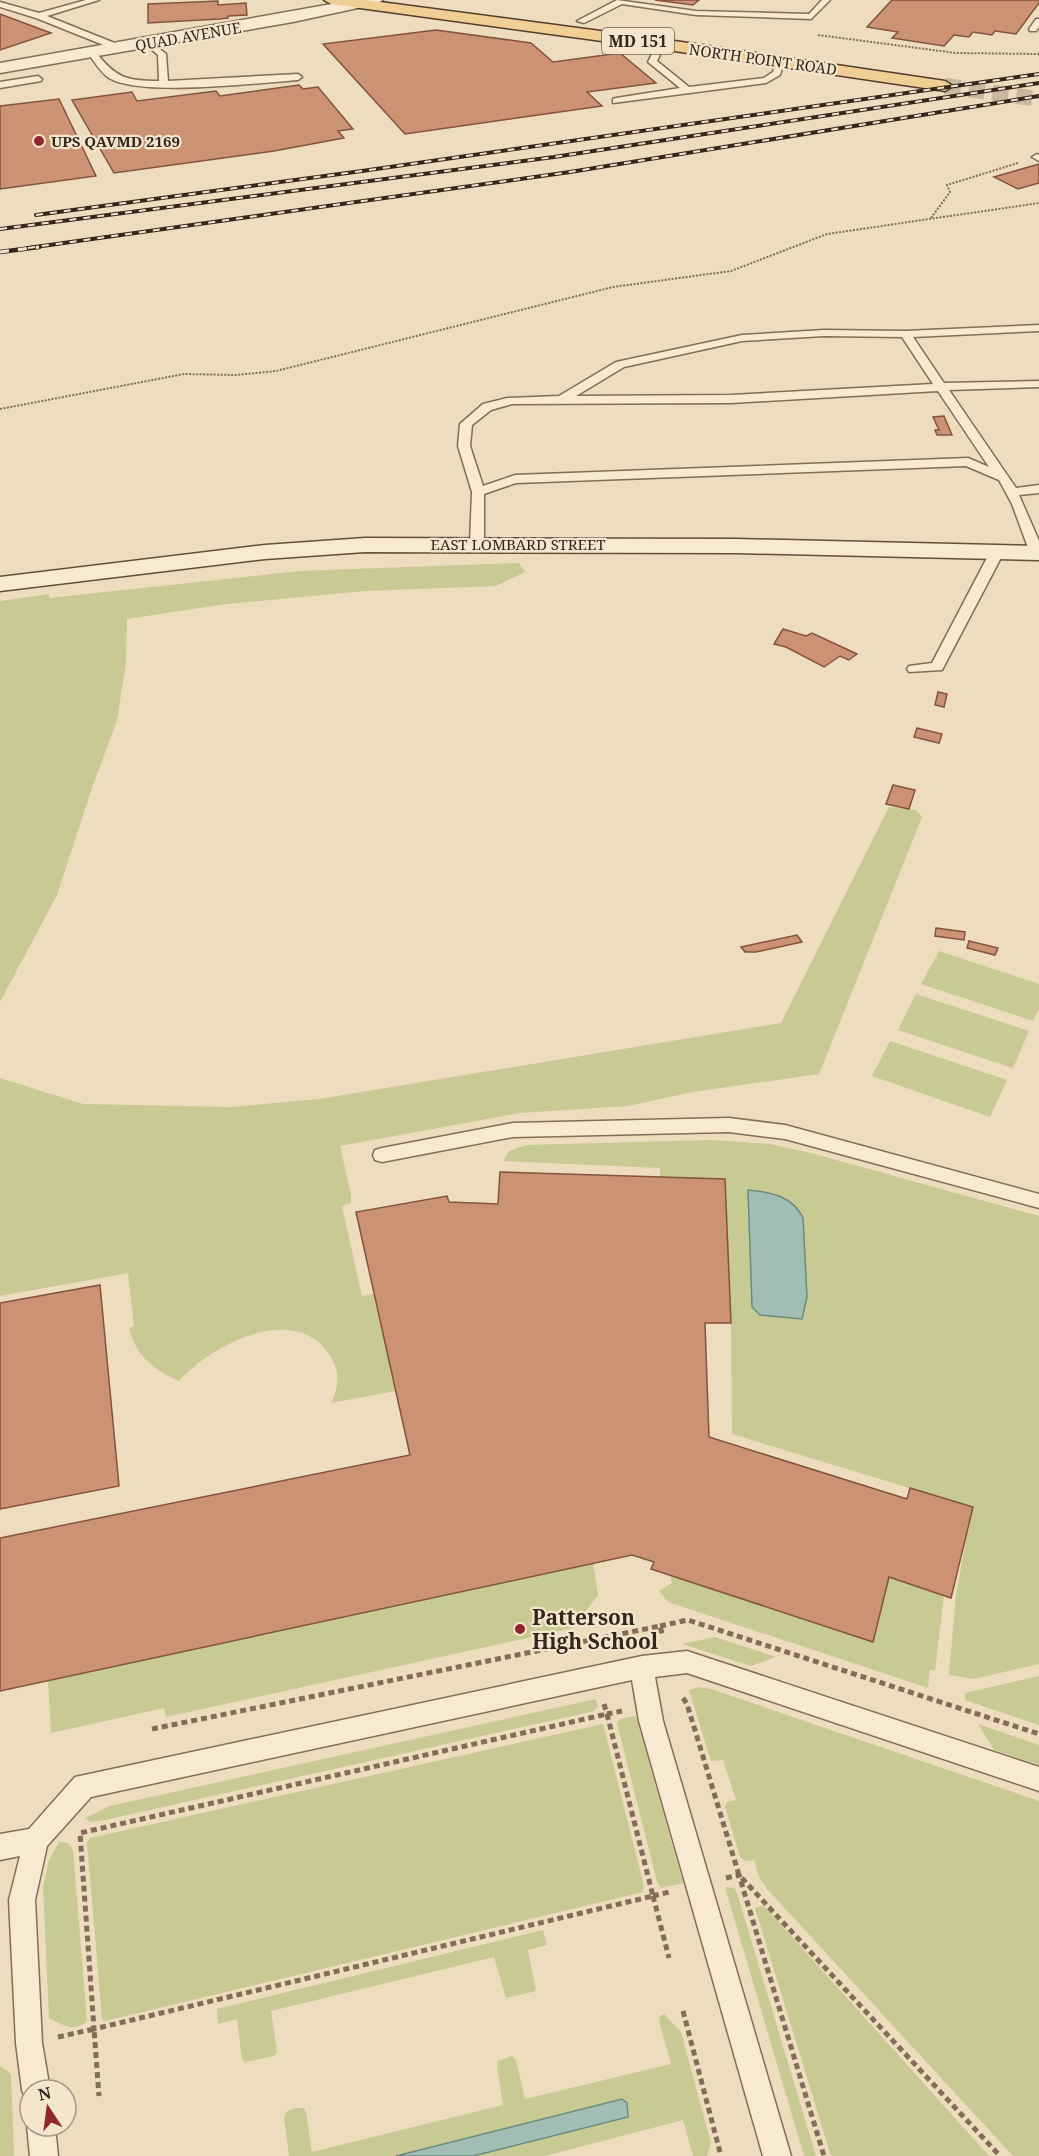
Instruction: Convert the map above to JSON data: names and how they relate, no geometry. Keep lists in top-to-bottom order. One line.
{"streets":{"main road":["QUAD AVENUE","MD 151","NORTH POINT ROAD","EAST LOMBARD STREET"]},"crossings":[["QUAD AVENUE","NORTH POINT ROAD"]],"places":["UPS QAVMD 2169","Patterson High School"],"north":"top"}
